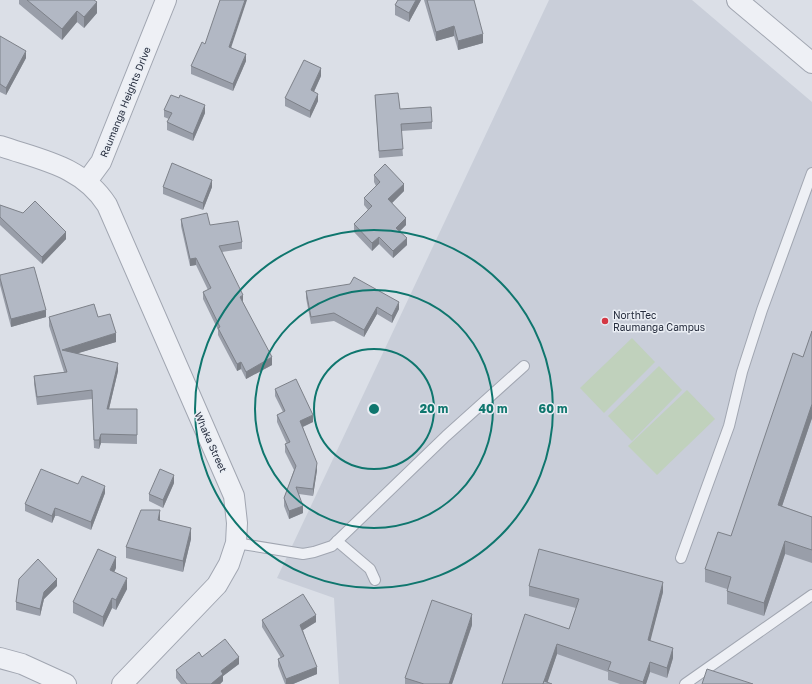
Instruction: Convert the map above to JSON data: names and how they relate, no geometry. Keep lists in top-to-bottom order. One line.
{"streets":{"street":["Raumanga Heights Drive","Whaka Street"]},"crossings":[["Raumanga Heights Drive","Whaka Street"]],"places":["NorthTec Raumanga Campus"],"rings":["20 m","40 m","60 m"]}
